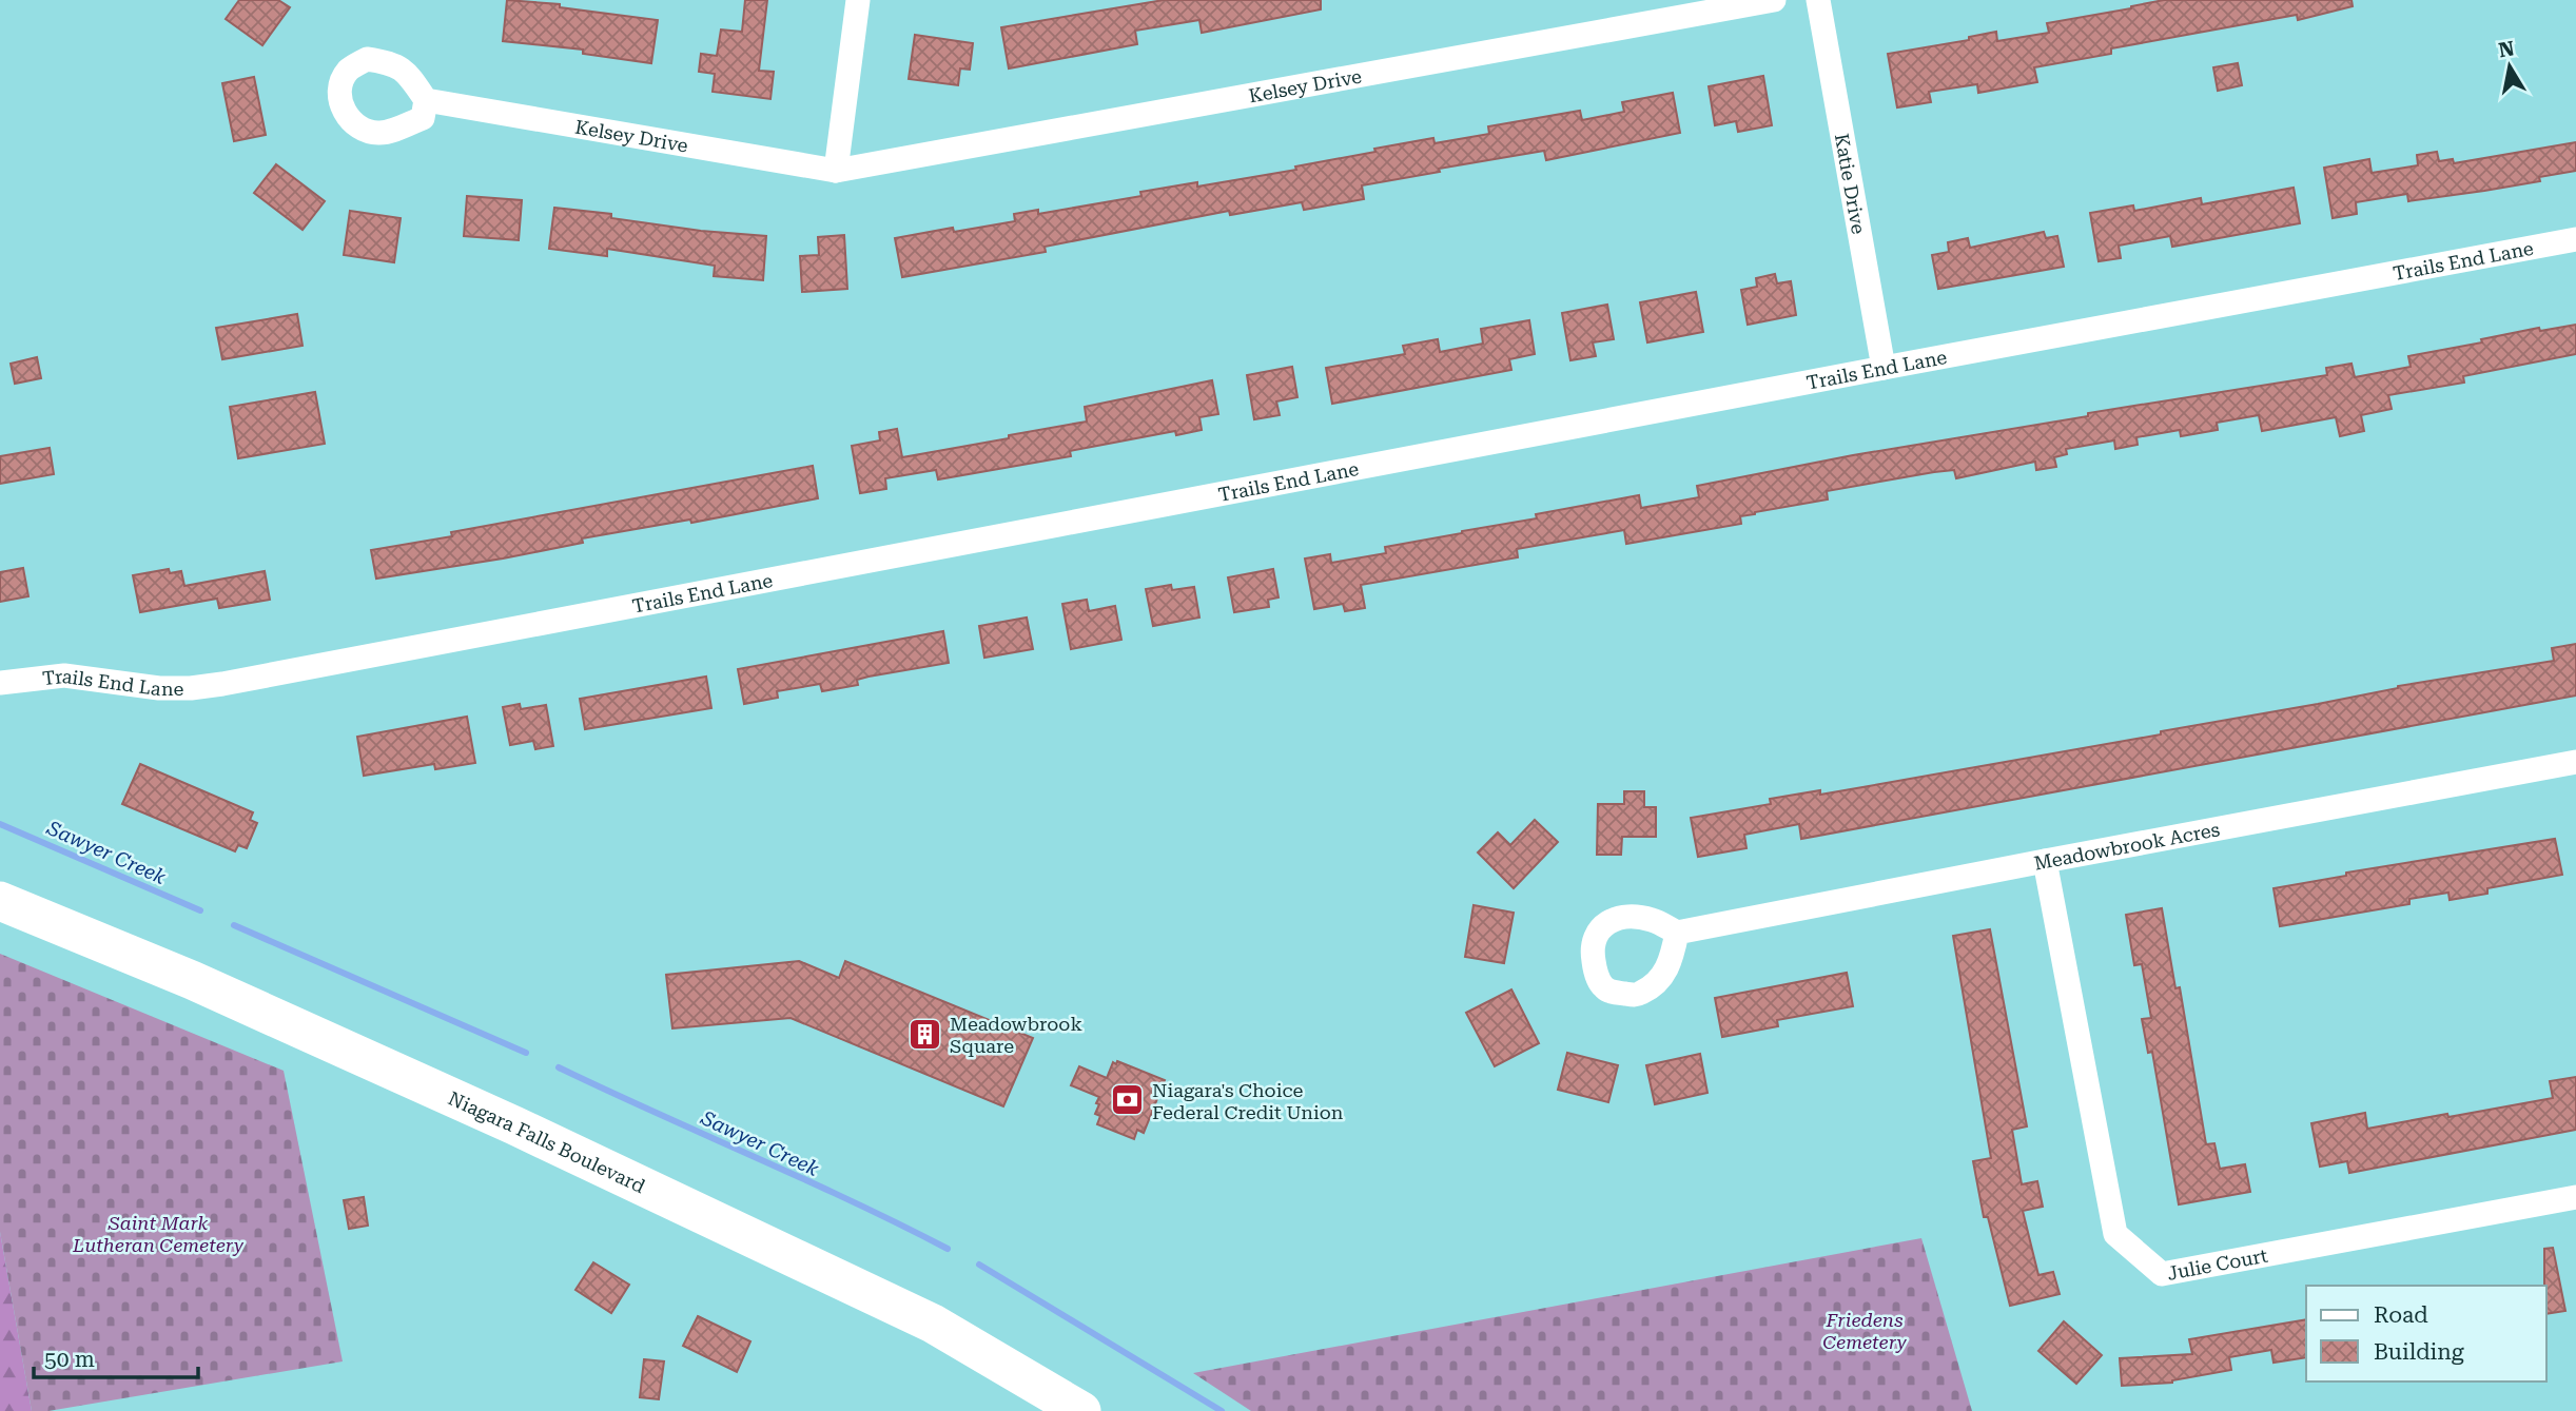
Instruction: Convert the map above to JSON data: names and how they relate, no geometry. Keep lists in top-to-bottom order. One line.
{"streets":{"main road":["Niagara Falls Boulevard"],"street":["Kelsey Drive","Katie Drive","Trails End Lane","Meadowbrook Acres","Julie Court"]},"crossings":[["Katie Drive","Trails End Lane"],["Meadowbrook Acres","Julie Court"]],"water":["Sawyer Creek"],"parks":["Saint Mark Lutheran Cemetery","Friedens Cemetery"],"places":{"building":["Meadowbrook Square"],"bank":["Niagara's Choice Federal Credit Union"]},"legend":["Road","Building"],"scale_bar":"50 m","north":"top"}
